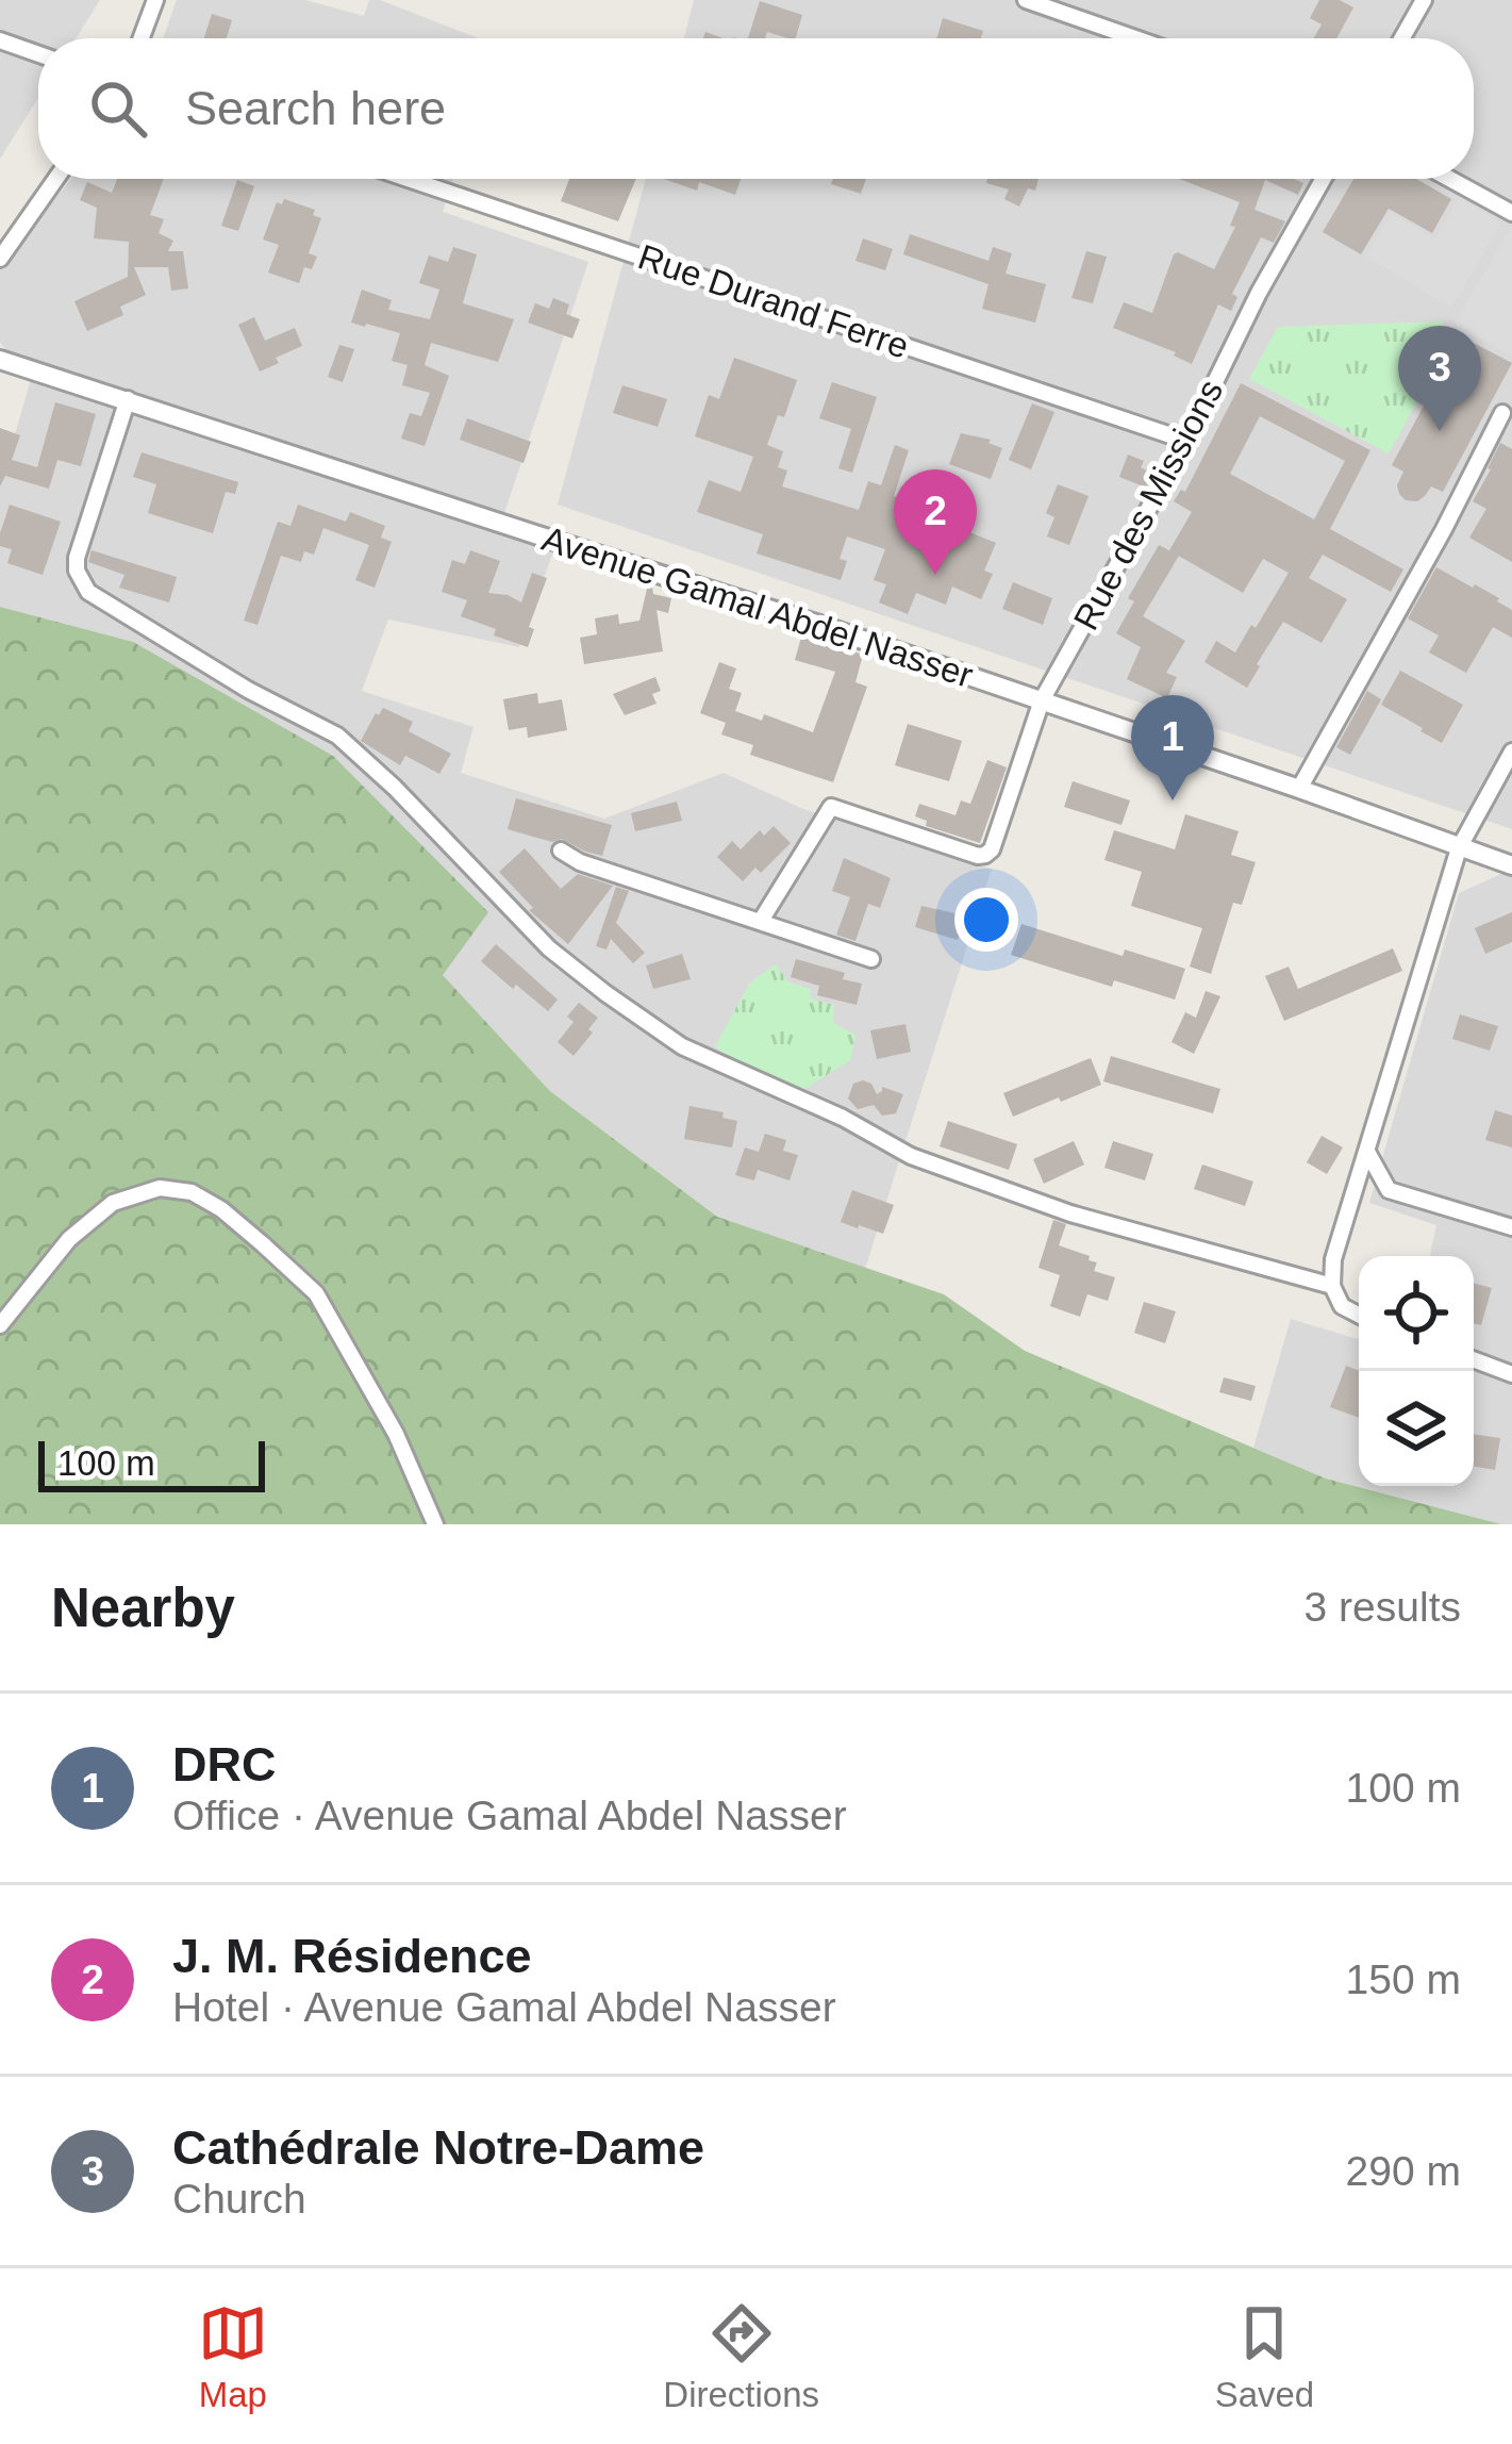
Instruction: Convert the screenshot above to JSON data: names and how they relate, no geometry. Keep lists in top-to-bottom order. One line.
{"streets":{"street":["Rue Durand Ferre","Rue des Missions","Avenue Gamal Abdel Nasser"]},"crossings":[["Rue Durand Ferre","Rue des Missions"],["Rue des Missions","Avenue Gamal Abdel Nasser"]],"scale_bar":"100 m","page":{"search":"Search here","pins":["3","2","1"],"scale":"100 m","heading":["Nearby","3 results"],"list":[{"mark":"1","name":"DRC","note":"Office · Avenue Gamal Abdel Nasser","value":"100 m"},{"mark":"2","name":"J. M. Résidence","note":"Hotel · Avenue Gamal Abdel Nasser","value":"150 m"},{"mark":"3","name":"Cathédrale Notre-Dame","note":"Church","value":"290 m"}],"nav":["Map","Directions","Saved"]}}
